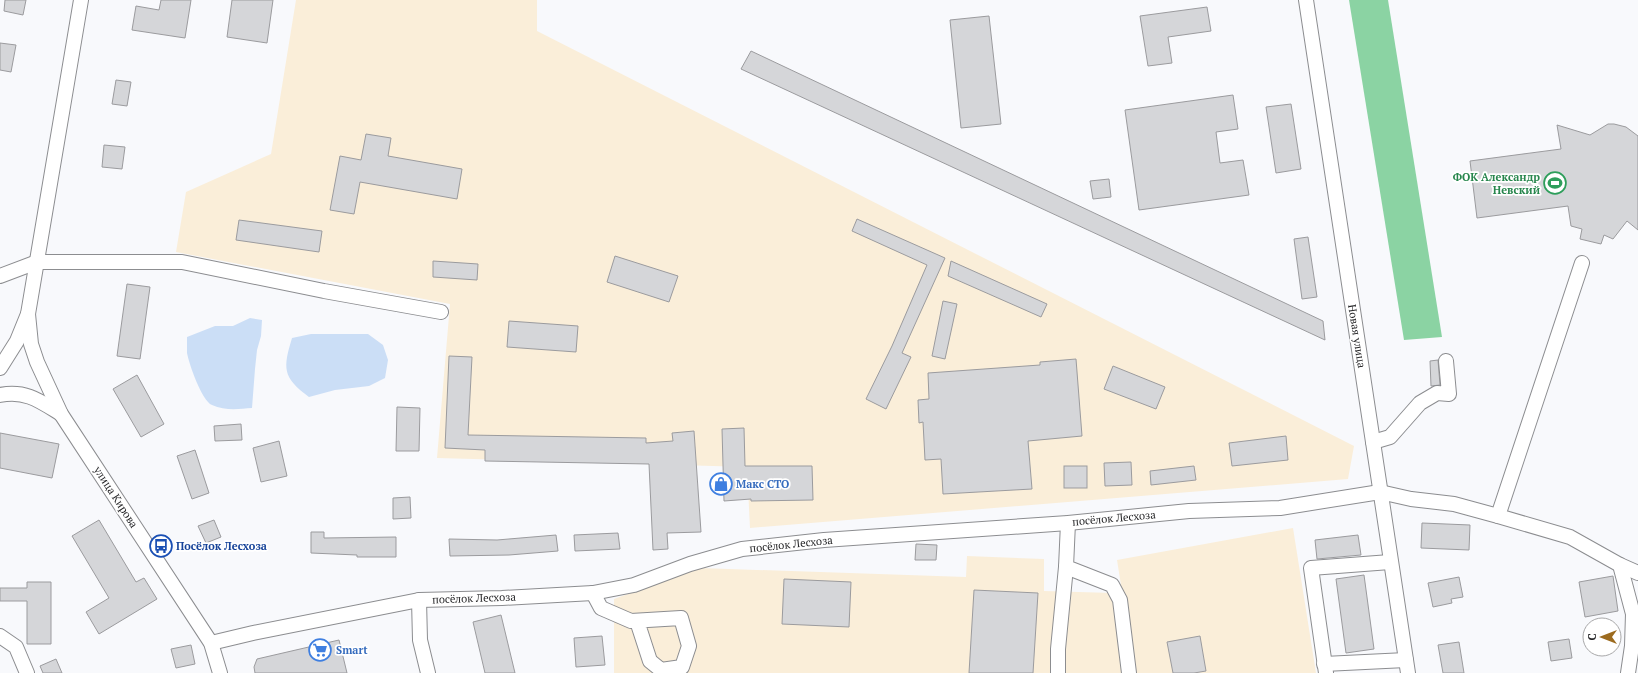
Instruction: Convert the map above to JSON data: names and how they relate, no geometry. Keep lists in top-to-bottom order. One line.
{"streets":{"street":["Новая улица","улица Кирова","посёлок Лесхоза"]},"crossings":[["Новая улица","посёлок Лесхоза"],["улица Кирова","посёлок Лесхоза"]],"places":{"sports":["ФОК Александр Невский"],"shop":["Макс СТО"],"bus stop":["Посёлок Лесхоза"],"supermarket":["Smart"]},"north":"left"}
